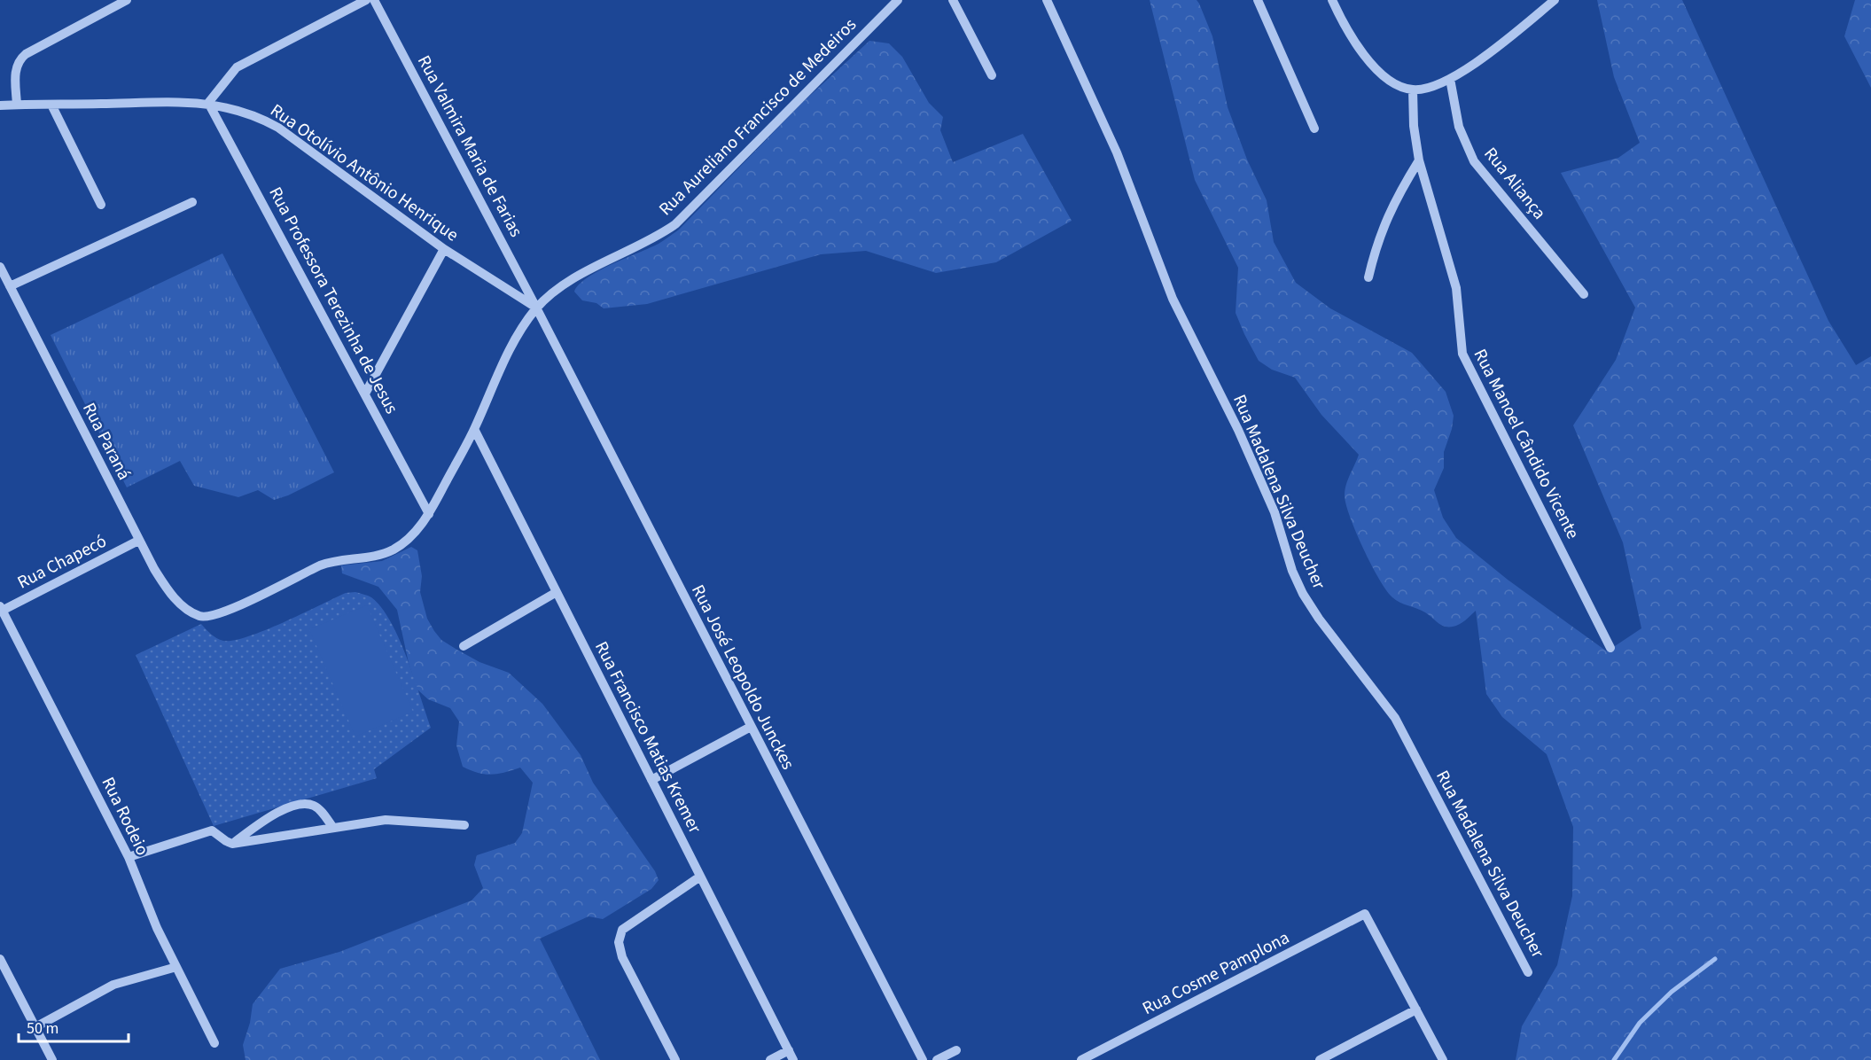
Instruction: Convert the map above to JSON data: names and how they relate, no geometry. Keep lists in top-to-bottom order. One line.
{"streets":{"street":["Rua Aureliano Francisco de Medeiros","Rua Valmira Maria de Farias","Rua Otolívio Antônio Henrique","Rua Aliança","Rua Professora Terezinha de Jesus","Rua Paraná","Rua Manoel Cândido Vicente","Rua Madalena Silva Deucher","Rua Chapecó","Rua José Leopoldo Junckes","Rua Francisco Matias Kremer","Rua Rodeio","Rua Cosme Pamplona"]},"crossings":[["Rua Aureliano Francisco de Medeiros","Rua Valmira Maria de Farias"],["Rua Aureliano Francisco de Medeiros","Rua Otolívio Antônio Henrique"],["Rua Aureliano Francisco de Medeiros","Rua Professora Terezinha de Jesus"],["Rua Aureliano Francisco de Medeiros","Rua Paraná"],["Rua Aureliano Francisco de Medeiros","Rua José Leopoldo Junckes"],["Rua Aureliano Francisco de Medeiros","Rua Francisco Matias Kremer"],["Rua Valmira Maria de Farias","Rua Otolívio Antônio Henrique"],["Rua Valmira Maria de Farias","Rua José Leopoldo Junckes"],["Rua Otolívio Antônio Henrique","Rua Professora Terezinha de Jesus"],["Rua Otolívio Antônio Henrique","Rua José Leopoldo Junckes"],["Rua Paraná","Rua Chapecó"],["Rua Chapecó","Rua Rodeio"]],"scale_bar":"50 m"}
